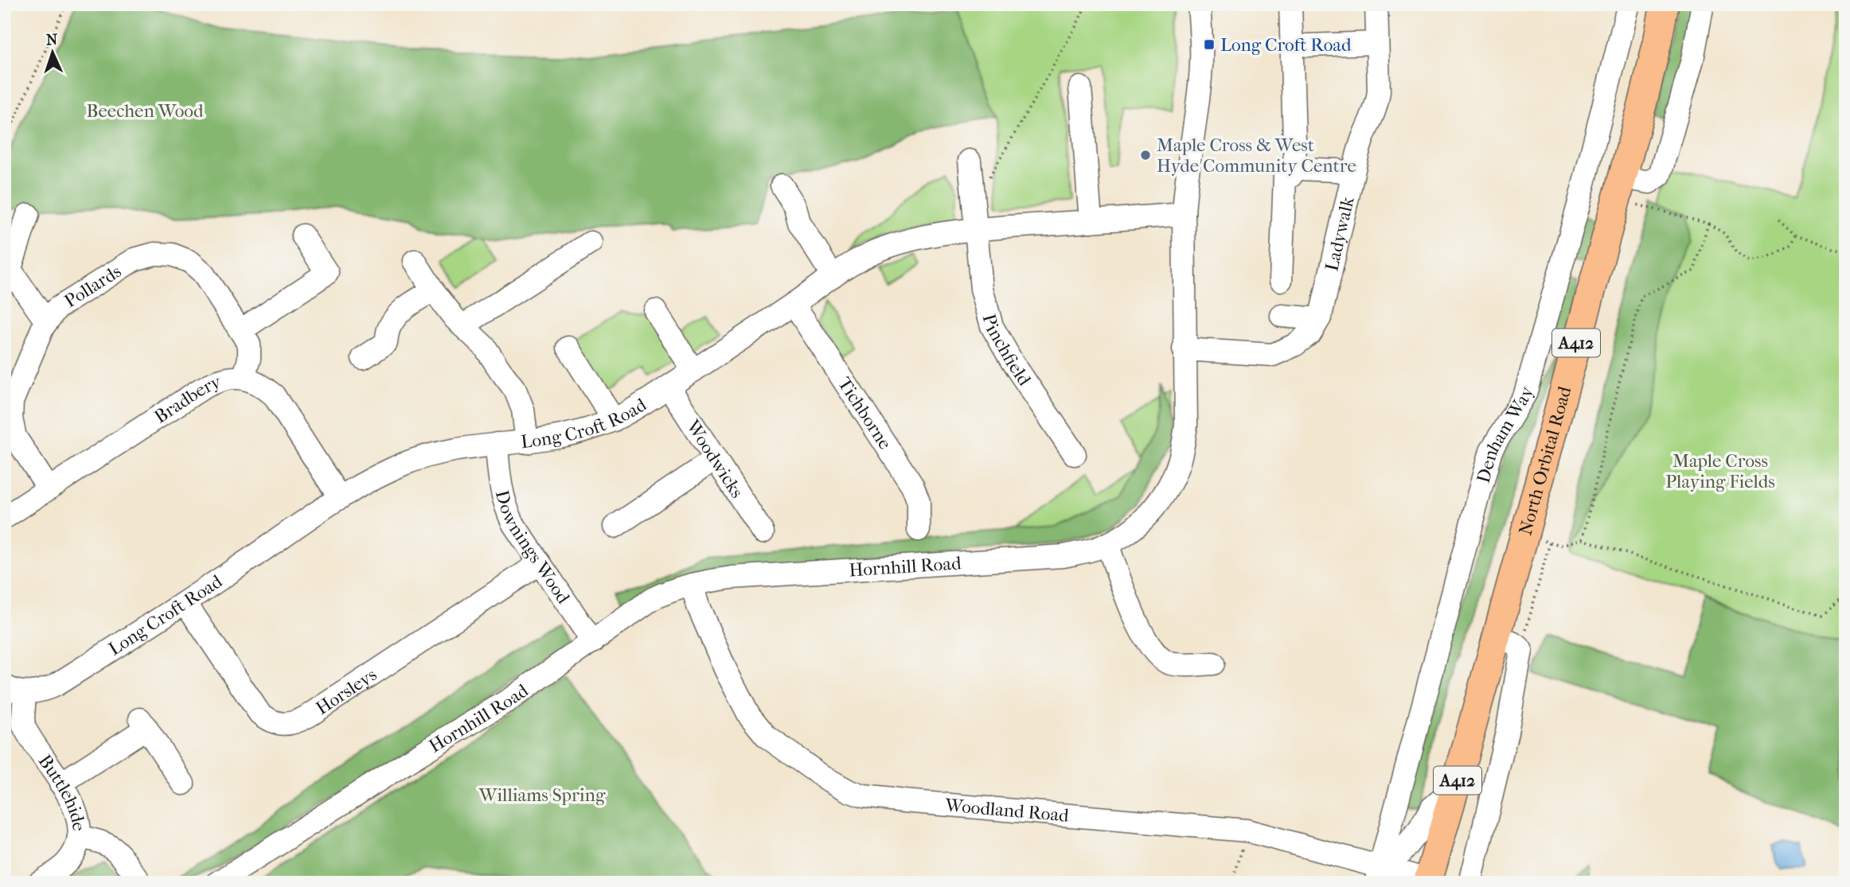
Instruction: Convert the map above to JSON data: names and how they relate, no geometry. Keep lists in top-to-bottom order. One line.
{"streets":{"main road":["A412","North Orbital Road"],"street":["Ladywalk","Pollards","Pinchfield","Bradbery","Tichborne","Long Croft Road","Denham Way","Woodwicks","Downings Wood","Hornhill Road","Horsleys","Buttlehide","Woodland Road"]},"crossings":[["Ladywalk","Hornhill Road"],["Pollards","Bradbery"],["Pinchfield","Long Croft Road"],["Bradbery","Long Croft Road"],["Tichborne","Long Croft Road"],["Long Croft Road","Woodwicks"],["Long Croft Road","Downings Wood"],["Long Croft Road","Hornhill Road"],["Long Croft Road","Horsleys"],["Long Croft Road","Buttlehide"],["Denham Way","Woodland Road"],["North Orbital Road","Woodland Road"],["Downings Wood","Hornhill Road"],["Downings Wood","Horsleys"],["Hornhill Road","Woodland Road"]],"parks":["Beechen Wood","Maple Cross Playing Fields","Williams Spring"],"places":{"transit":["Long Croft Road"],"other":["Maple Cross & West Hyde Community Centre"]},"north":"top"}
